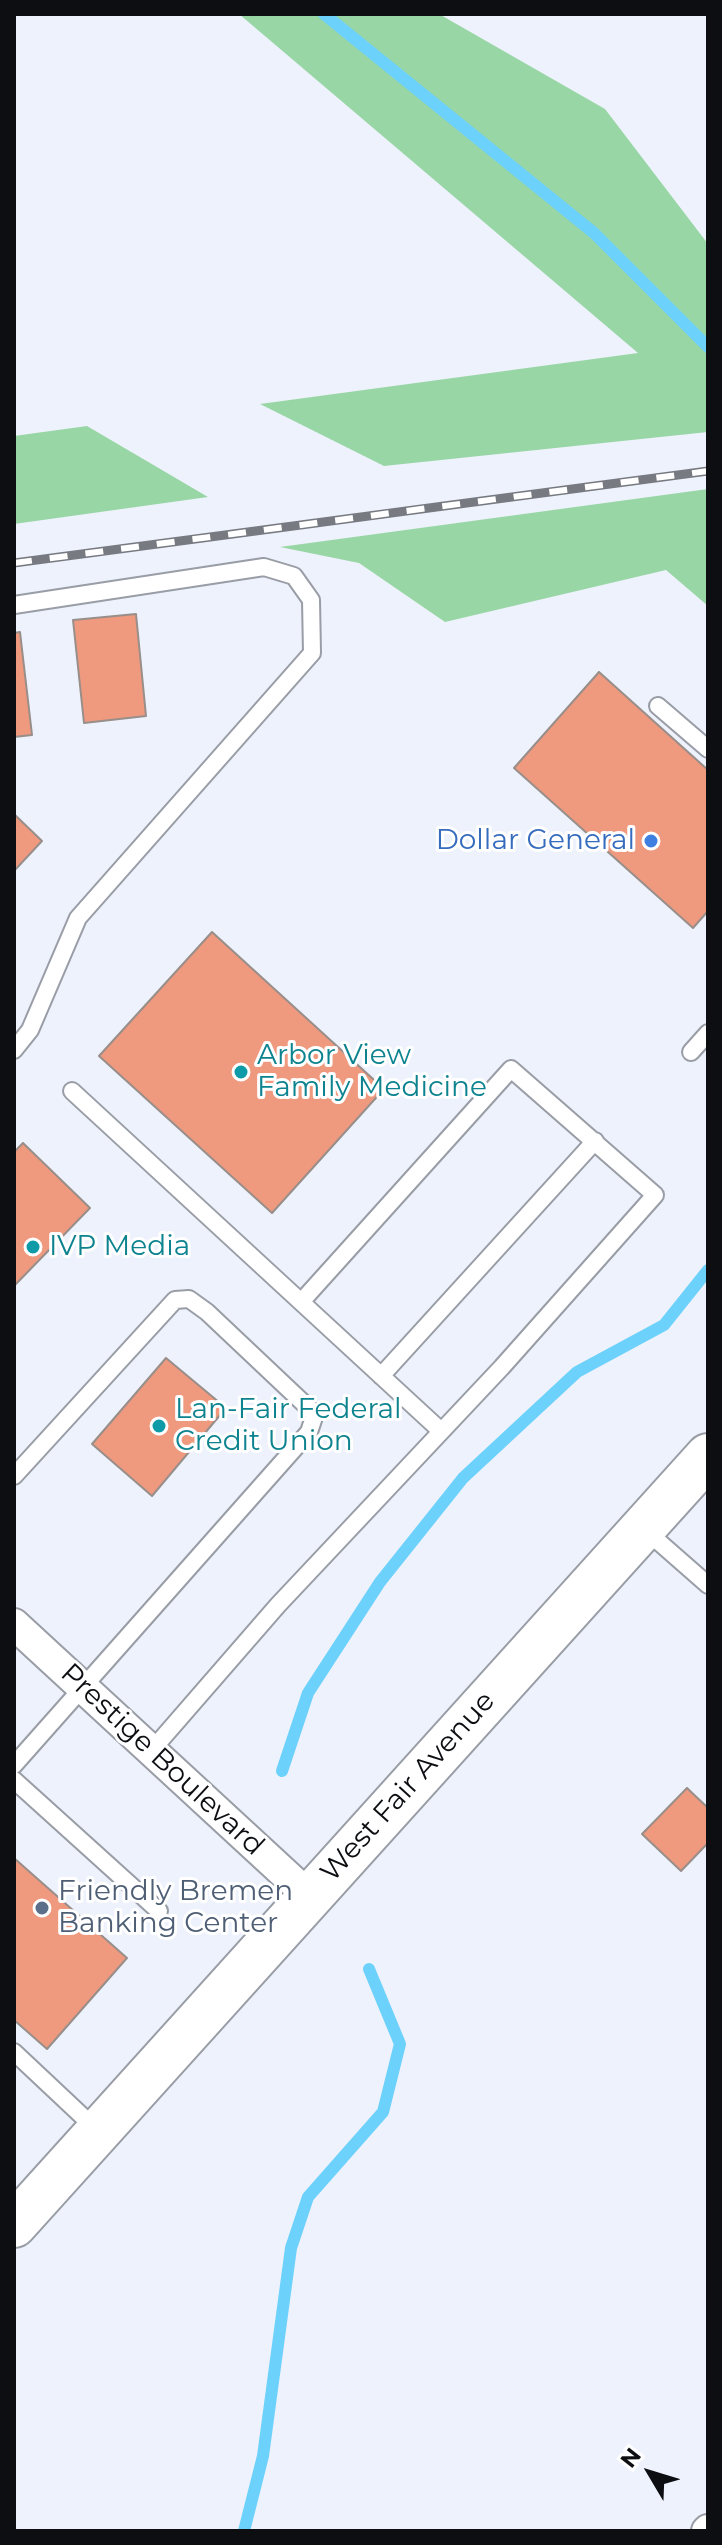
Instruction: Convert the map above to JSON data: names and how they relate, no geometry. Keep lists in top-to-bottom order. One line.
{"streets":{"street":["Prestige Boulevard","West Fair Avenue"]},"crossings":[["Prestige Boulevard","West Fair Avenue"]],"places":["Dollar General","Arbor View Family Medicine","IVP Media","Lan-Fair Federal Credit Union","Friendly Bremen Banking Center"],"north":"top left"}
